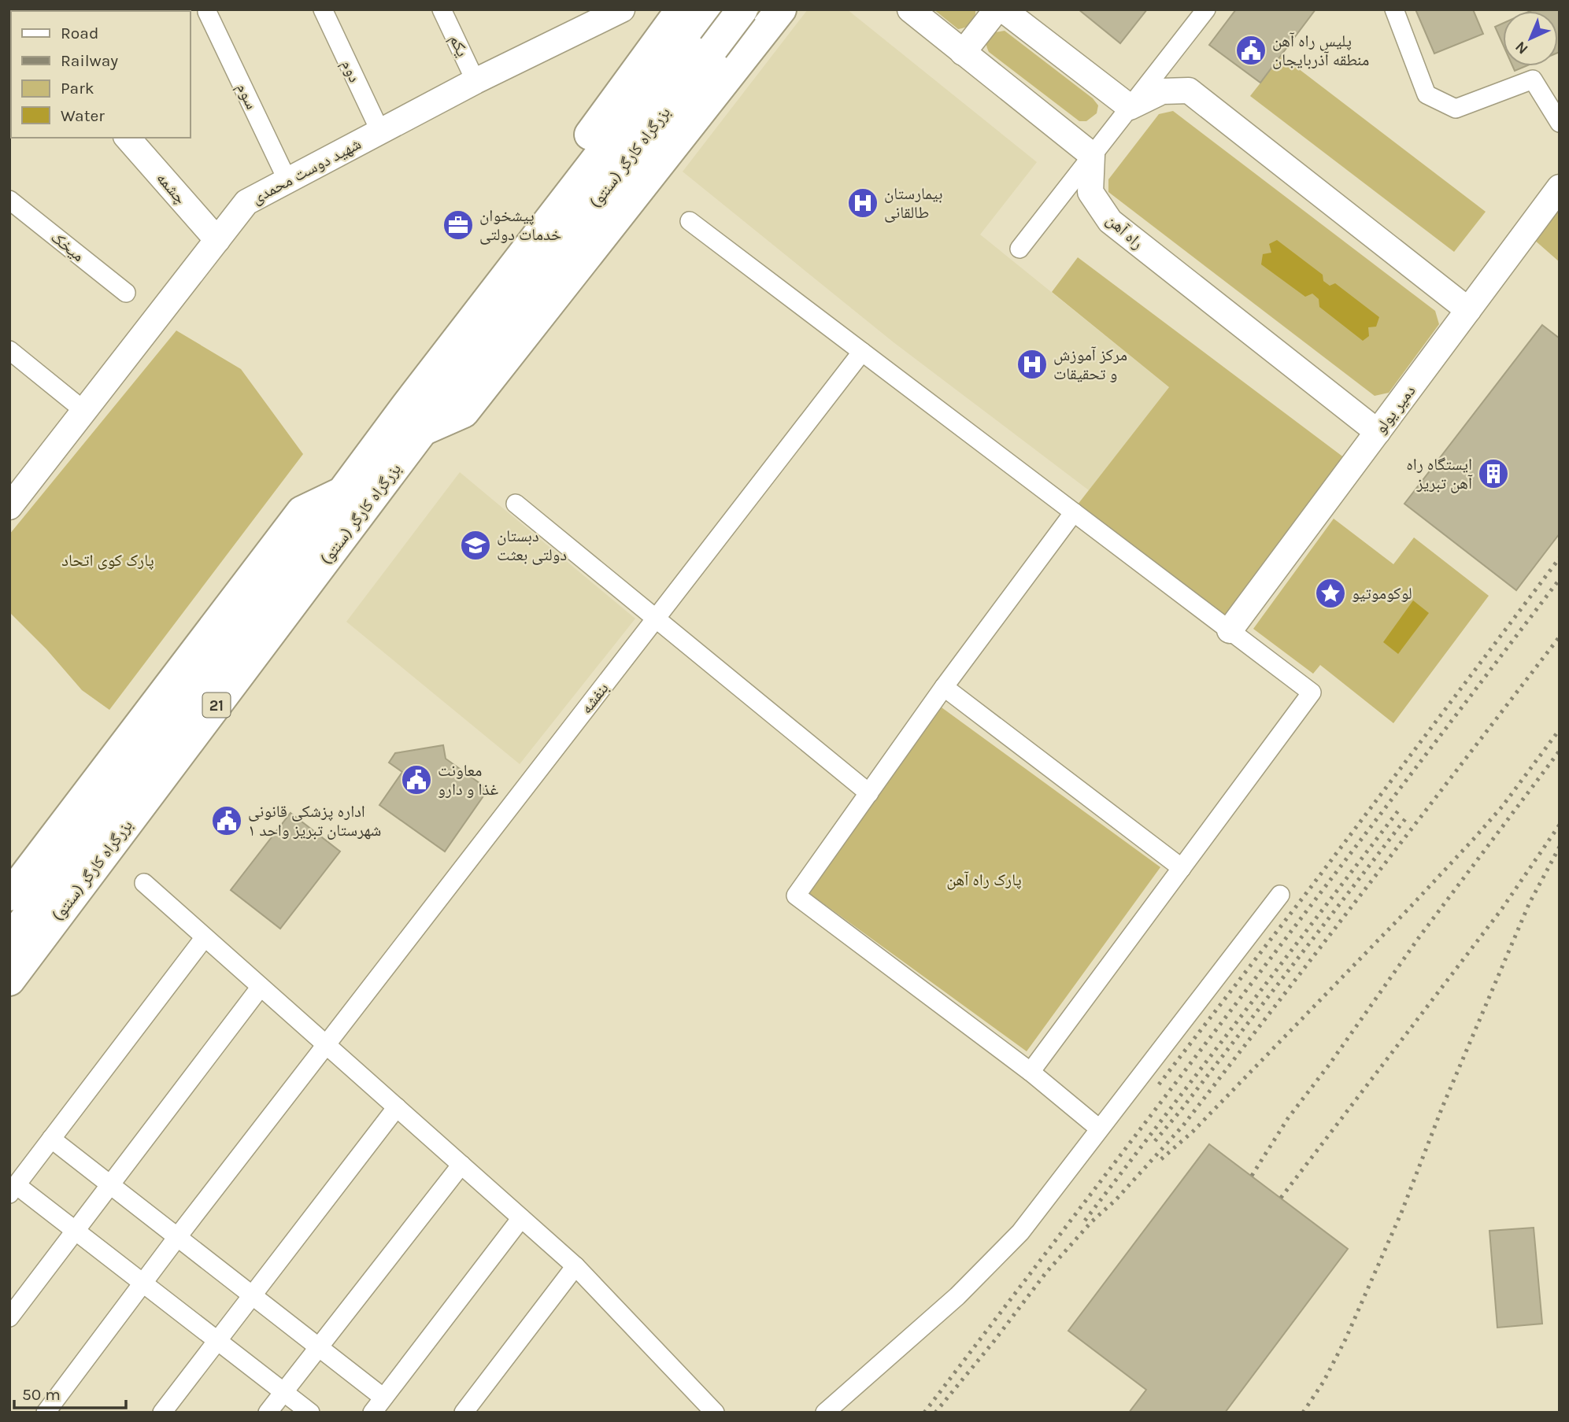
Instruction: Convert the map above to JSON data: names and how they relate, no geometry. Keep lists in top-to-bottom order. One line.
{"streets":{"highway":["بزرگراه کارگر (سنتو)","21"],"street":["یکم","دوم","سوم","شهید دوست محمدی","چشمه","راه آهن","میخک","دمیر یولو","بنفشه"]},"crossings":[["یکم","شهید دوست محمدی"],["دوم","شهید دوست محمدی"],["سوم","شهید دوست محمدی"],["بزرگراه کارگر (سنتو)","21"],["شهید دوست محمدی","چشمه"],["راه آهن","دمیر یولو"]],"parks":["پارک کوی اتحاد","پارک راه آهن"],"places":{"public building":["پلیس راه آهن منطقه آذربایجان","معاونت غذا و دارو","اداره پزشکی قانونی شهرستان تبریز واحد ۱"],"hospital":["بیمارستان طالقانی","مرکز آموزش و تحقیقات"],"office":["پیشخوان خدمات دولتی"],"building":["ایستگاه راه آهن تبریز"],"school or university":["دبستان دولتی بعثت"],"place":["لوکوموتیو"]},"legend":["Road","Railway","Park","Water"],"scale_bar":"50 m","north":"bottom left"}
